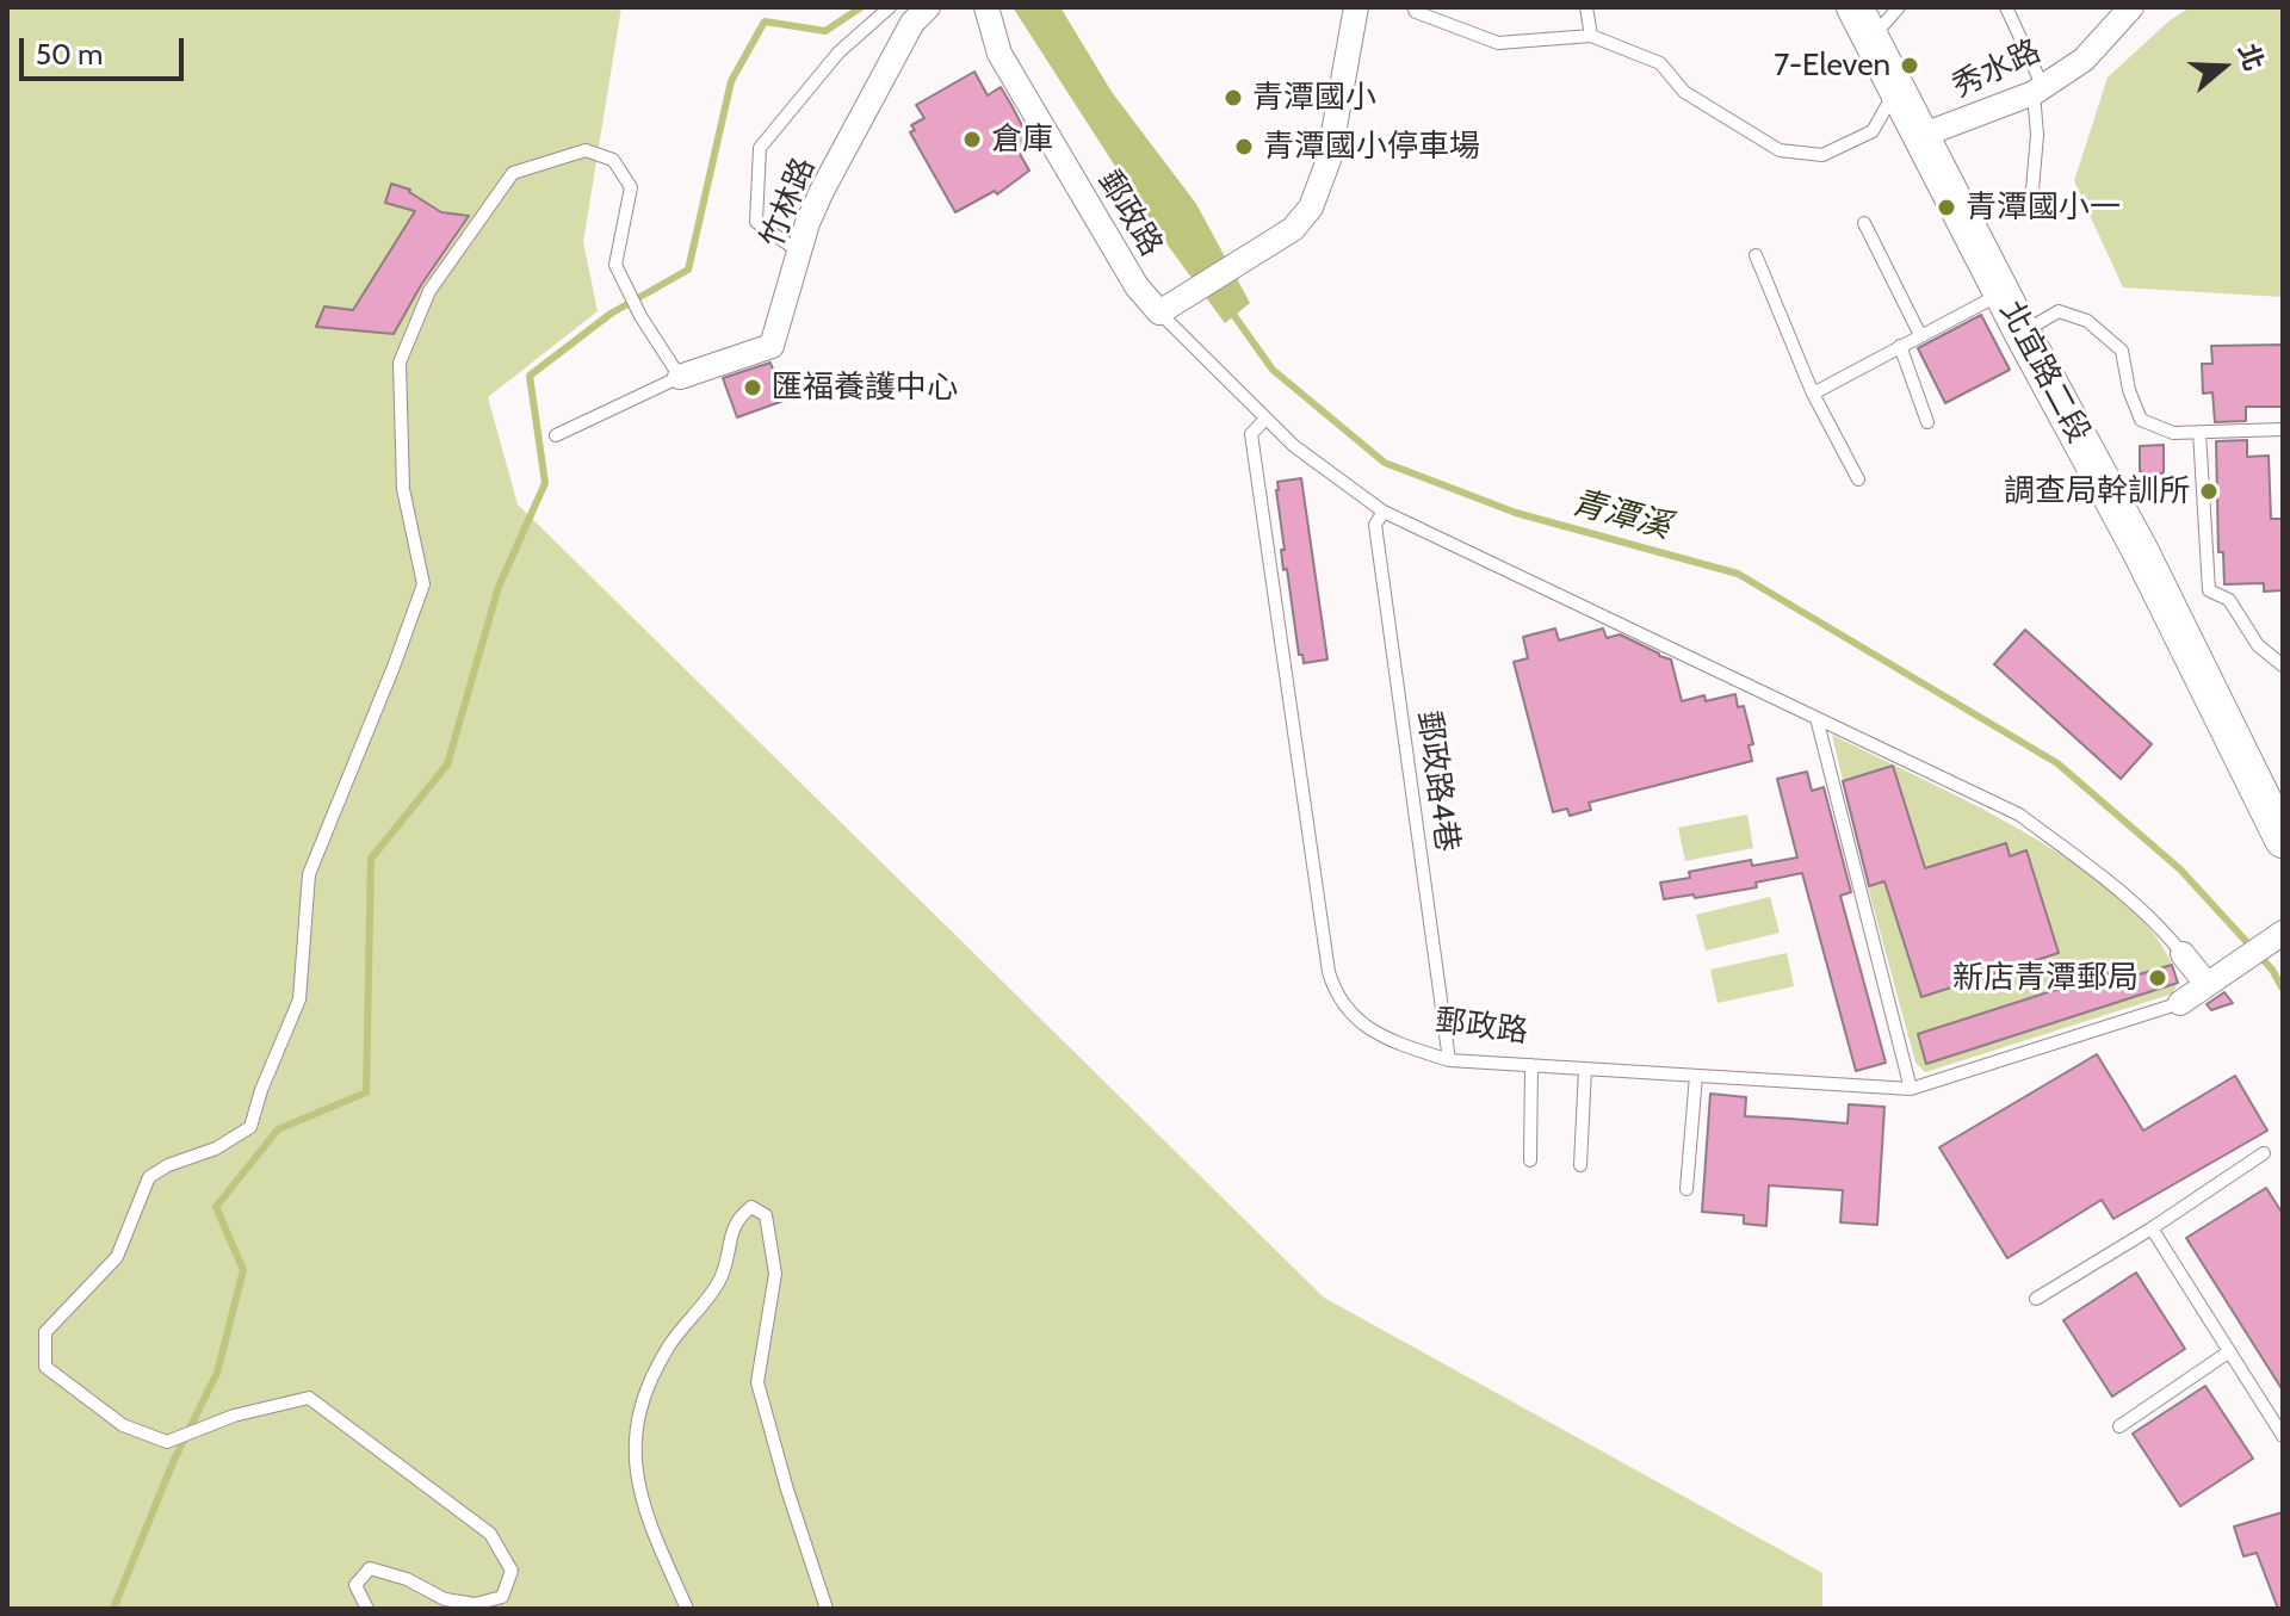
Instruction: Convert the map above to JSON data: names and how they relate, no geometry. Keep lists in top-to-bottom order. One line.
{"streets":{"main road":["北宜路二段"],"street":["秀水路","竹林路","郵政路"],"lane":["郵政路4巷"]},"crossings":[["秀水路","北宜路二段"],["郵政路","郵政路4巷"]],"water":["青潭溪"],"places":["7-Eleven","青潭國小","倉庫","青潭國小停車場","青潭國小一","匯福養護中心","調查局幹訓所","新店青潭郵局"],"scale_bar":"50 m","north":"right"}
